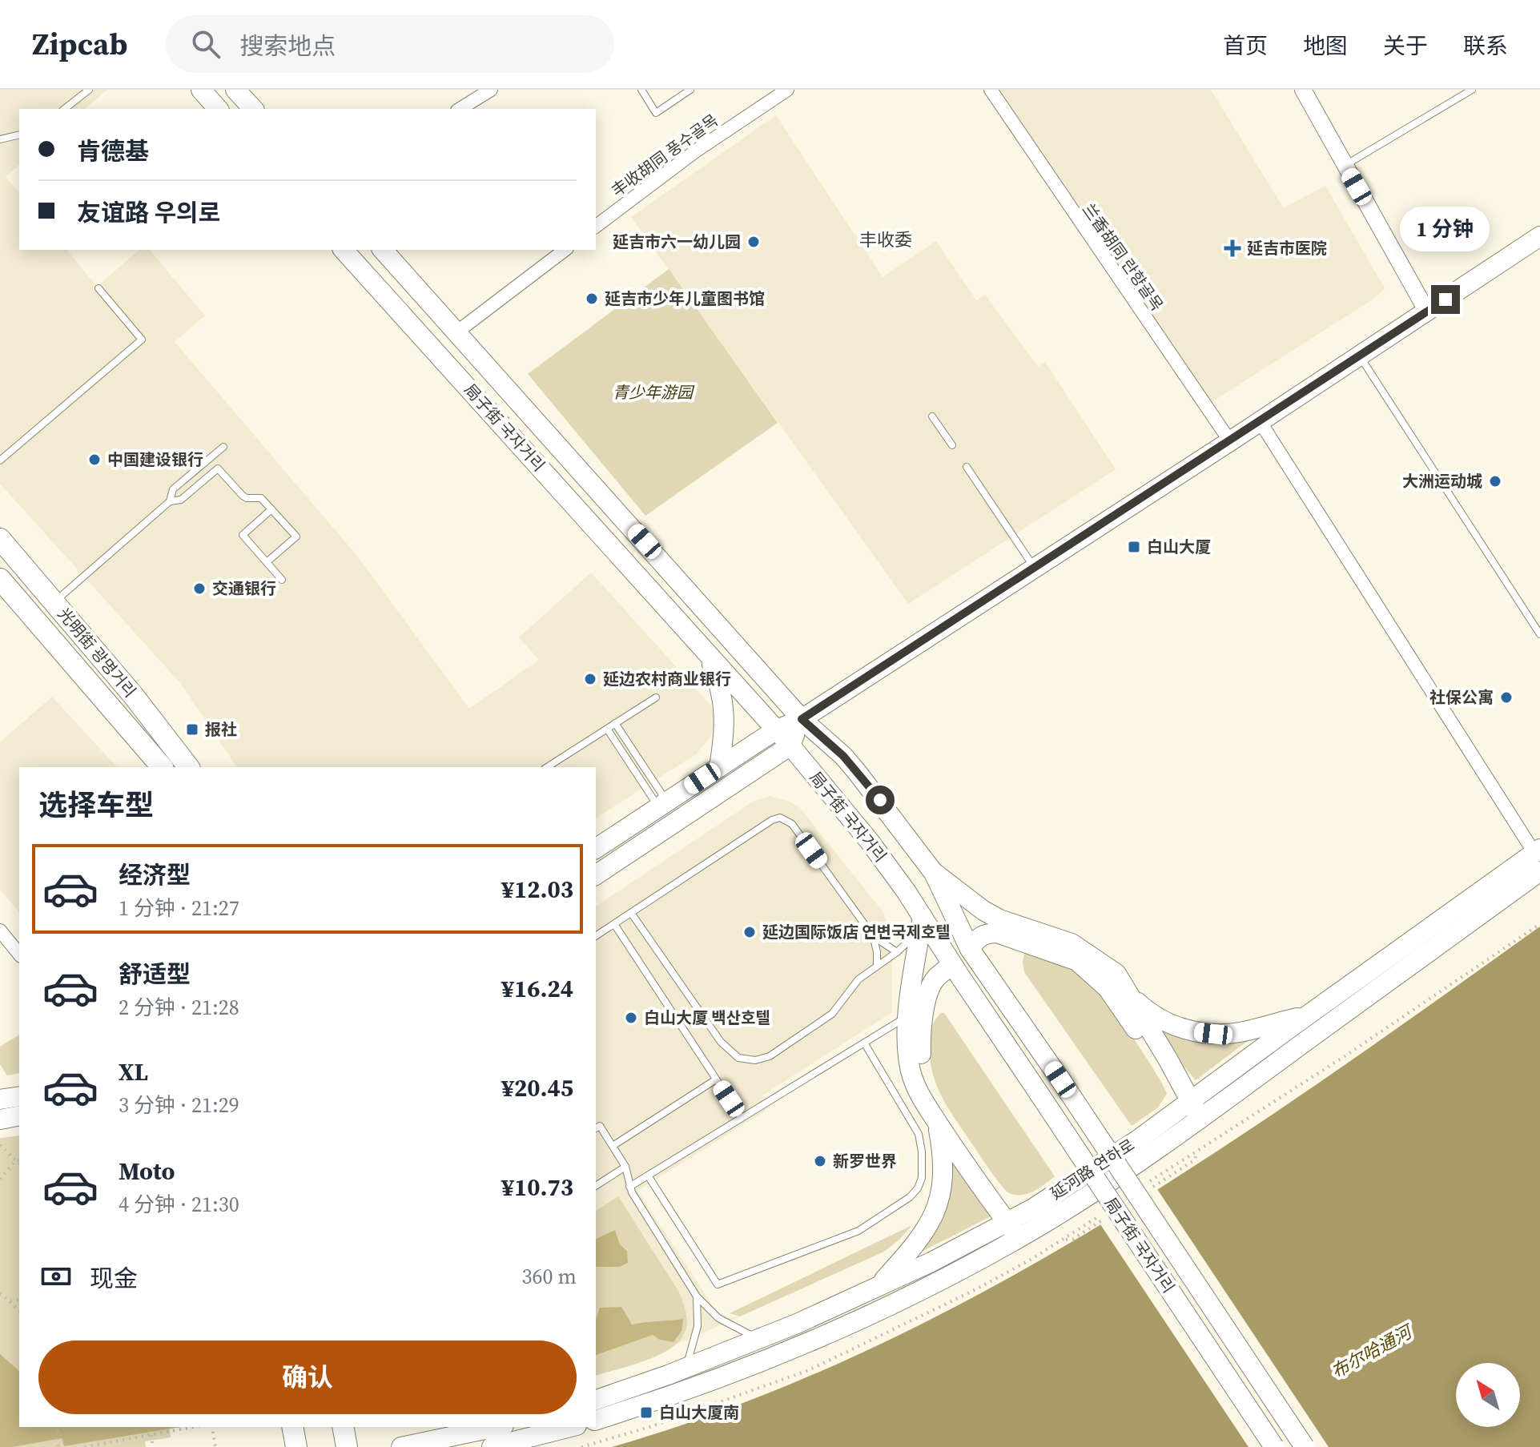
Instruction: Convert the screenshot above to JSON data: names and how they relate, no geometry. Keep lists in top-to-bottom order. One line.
{"streets":{"main road":["局子街 국자거리","光明街 광명거리","延河路 연하로"],"street":["丰收胡同 풍수골목","兰香胡同 란향골목"]},"districts":["丰收委"],"water":["布尔哈通河"],"parks":["青少年游园"],"places":{"other":["延吉市六一幼儿园","延吉市少年儿童图书馆","中国建设银行","大洲运动城","交通银行","延边农村商业银行","社保公寓","延边国际饭店 연변국제호텔","白山大厦 백산호텔","新罗世界"],"health":["延吉市医院"],"transit":["白山大厦","报社","白山大厦南"]},"north":"top left","page":{"header":"Zipcab","search":"搜索地点","nav":["首页","地图","关于","联系"],"banner":["肯德基","友谊路 우의로"],"bubble":"1 分钟","heading":"选择车型","list":[{"name":"经济型","note":"1 分钟 · 21:27","value":"¥12.03"},{"name":"舒适型","note":"2 分钟 · 21:28","value":"¥16.24"},{"name":"XL","note":"3 分钟 · 21:29","value":"¥20.45"},{"name":"Moto","note":"4 分钟 · 21:30","value":"¥10.73"}],"pay":["现金","360 m"],"buttons":"确认"}}
